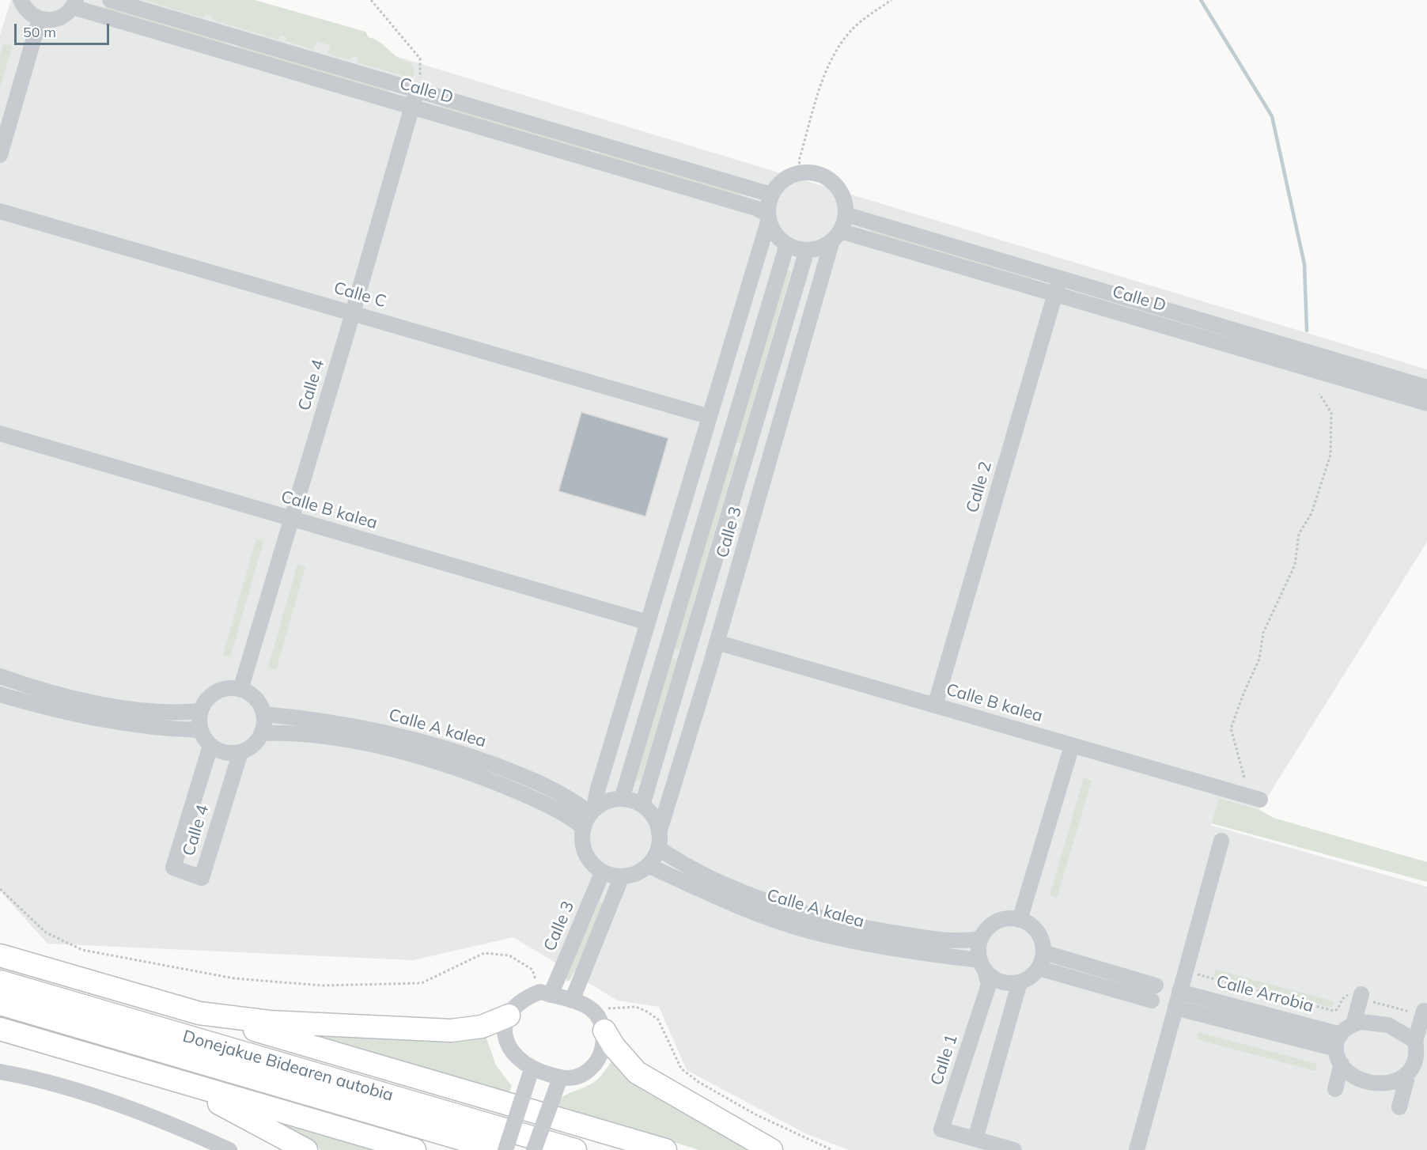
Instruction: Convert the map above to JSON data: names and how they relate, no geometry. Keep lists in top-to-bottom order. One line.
{"streets":{"highway":["Donejakue Bidearen autobia"],"street":["Calle D","Calle C","Calle 4","Calle 2","Calle B kalea","Calle 3","Calle A kalea","Calle Arrobia","Calle 1"]},"crossings":[["Calle D","Calle 4"],["Calle D","Calle 2"],["Calle D","Calle 3"],["Calle C","Calle 4"],["Calle 4","Calle B kalea"],["Calle 4","Calle A kalea"],["Calle 2","Calle B kalea"],["Calle B kalea","Calle 3"],["Calle 3","Calle A kalea"],["Calle A kalea","Calle 1"]],"scale_bar":"50 m"}
